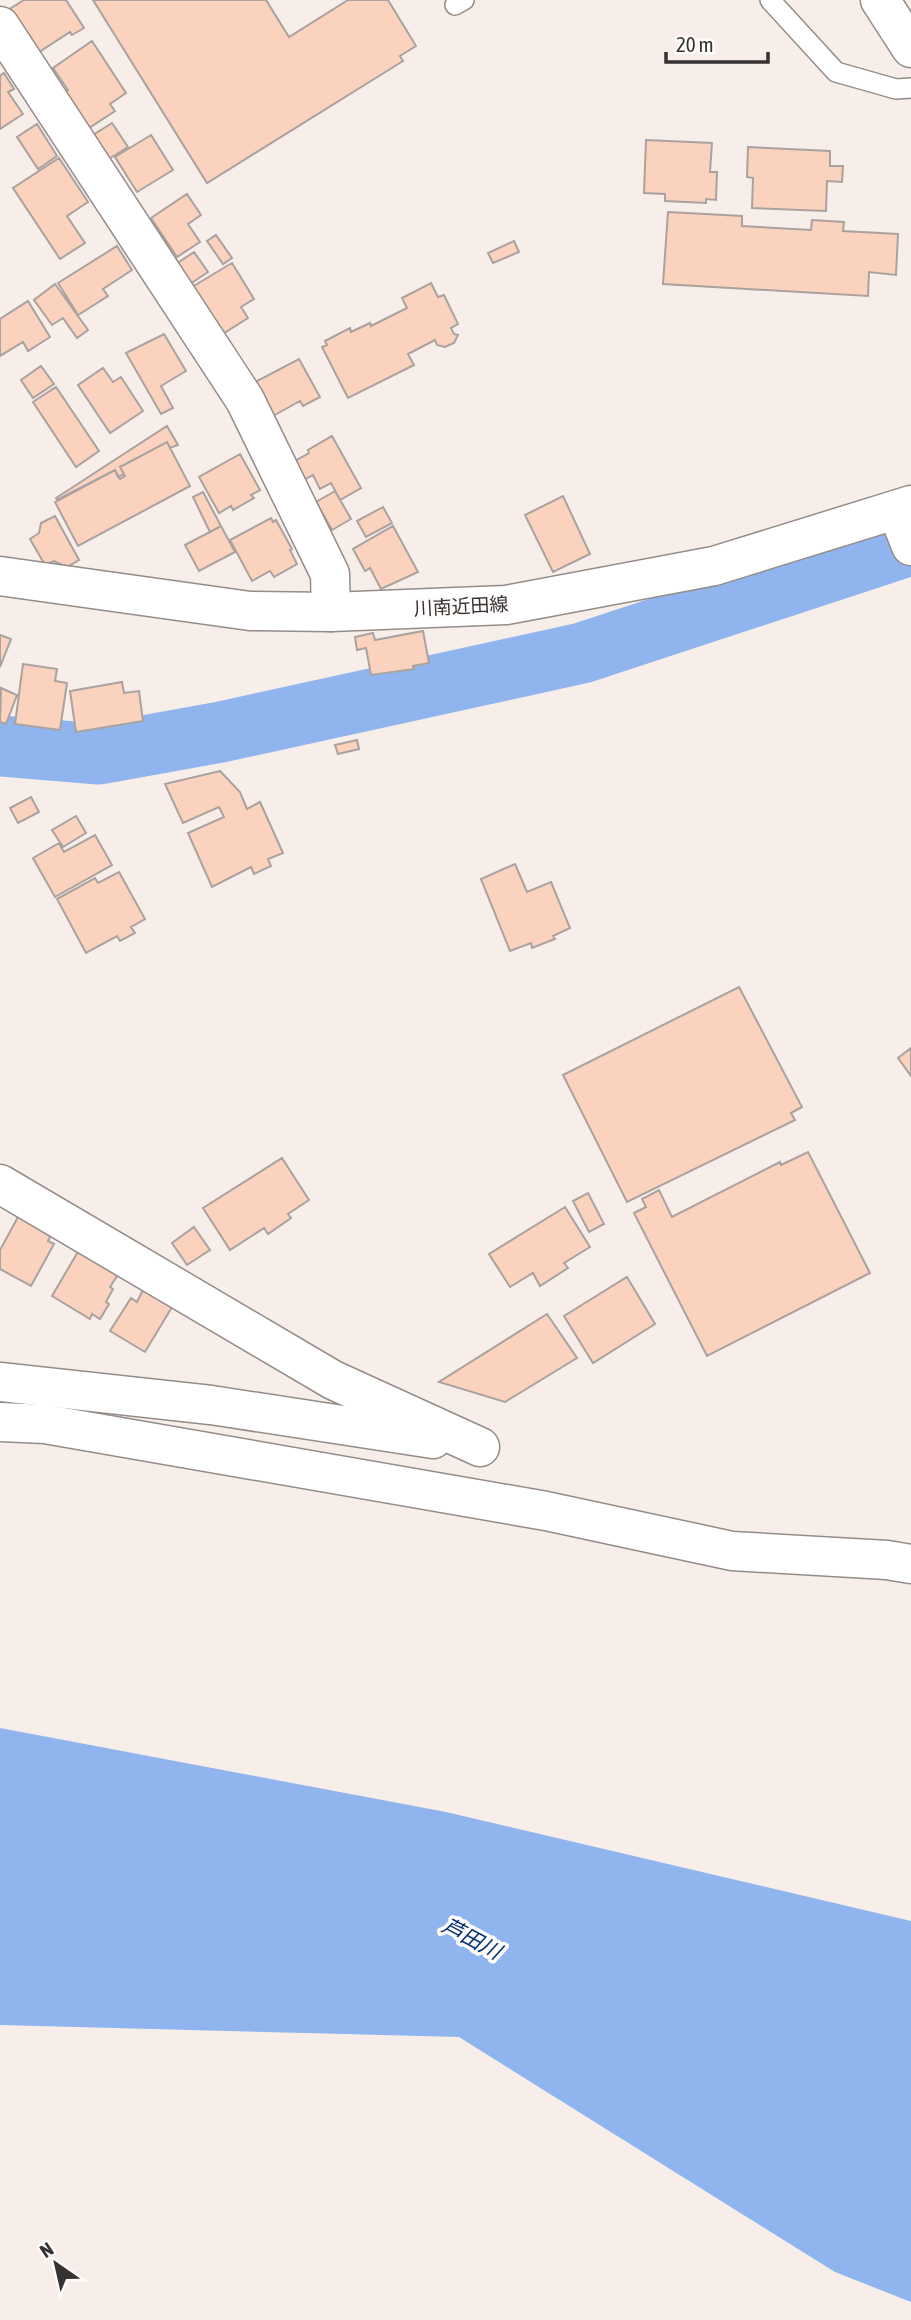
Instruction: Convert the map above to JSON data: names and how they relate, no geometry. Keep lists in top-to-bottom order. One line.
{"streets":{"street":["川南近田線"]},"water":["芦田川"],"scale_bar":"20 m","north":"top left"}
